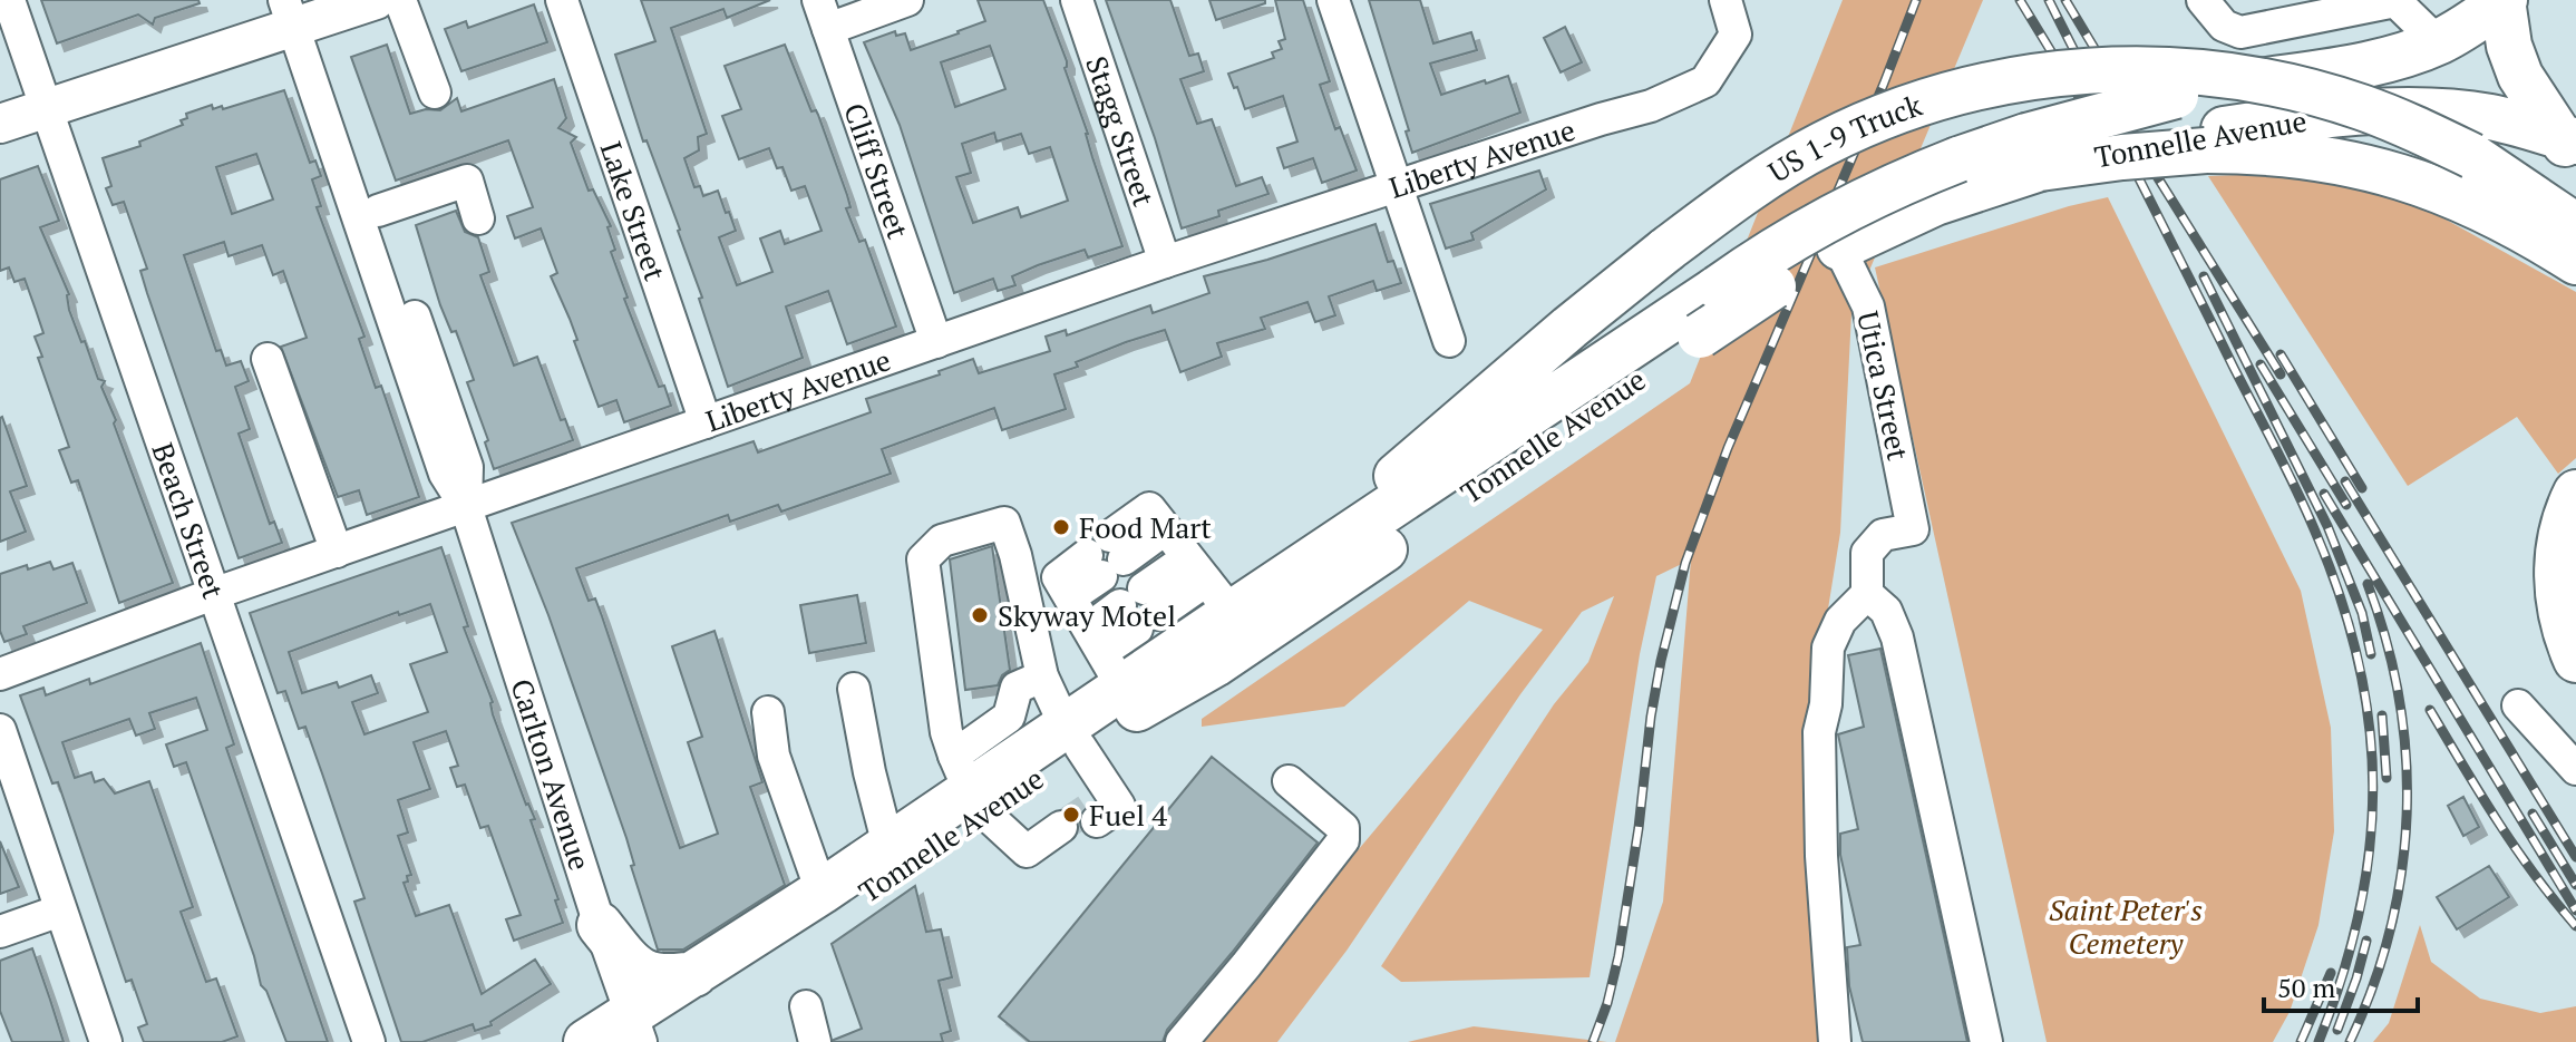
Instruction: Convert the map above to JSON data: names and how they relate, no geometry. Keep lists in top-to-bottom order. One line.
{"streets":{"highway":["Tonnelle Avenue","US 1-9 Truck"],"street":["Stagg Street","Liberty Avenue","Cliff Street","Lake Street","Utica Street","Beach Street","Carlton Avenue"]},"crossings":[["Stagg Street","Liberty Avenue"],["Tonnelle Avenue","US 1-9 Truck"],["Tonnelle Avenue","Utica Street"],["Tonnelle Avenue","Carlton Avenue"],["Liberty Avenue","Cliff Street"],["Liberty Avenue","Lake Street"],["Liberty Avenue","Beach Street"],["Liberty Avenue","Carlton Avenue"]],"parks":["Saint Peter's Cemetery"],"places":["Food Mart","Skyway Motel","Fuel 4"],"scale_bar":"50 m"}
